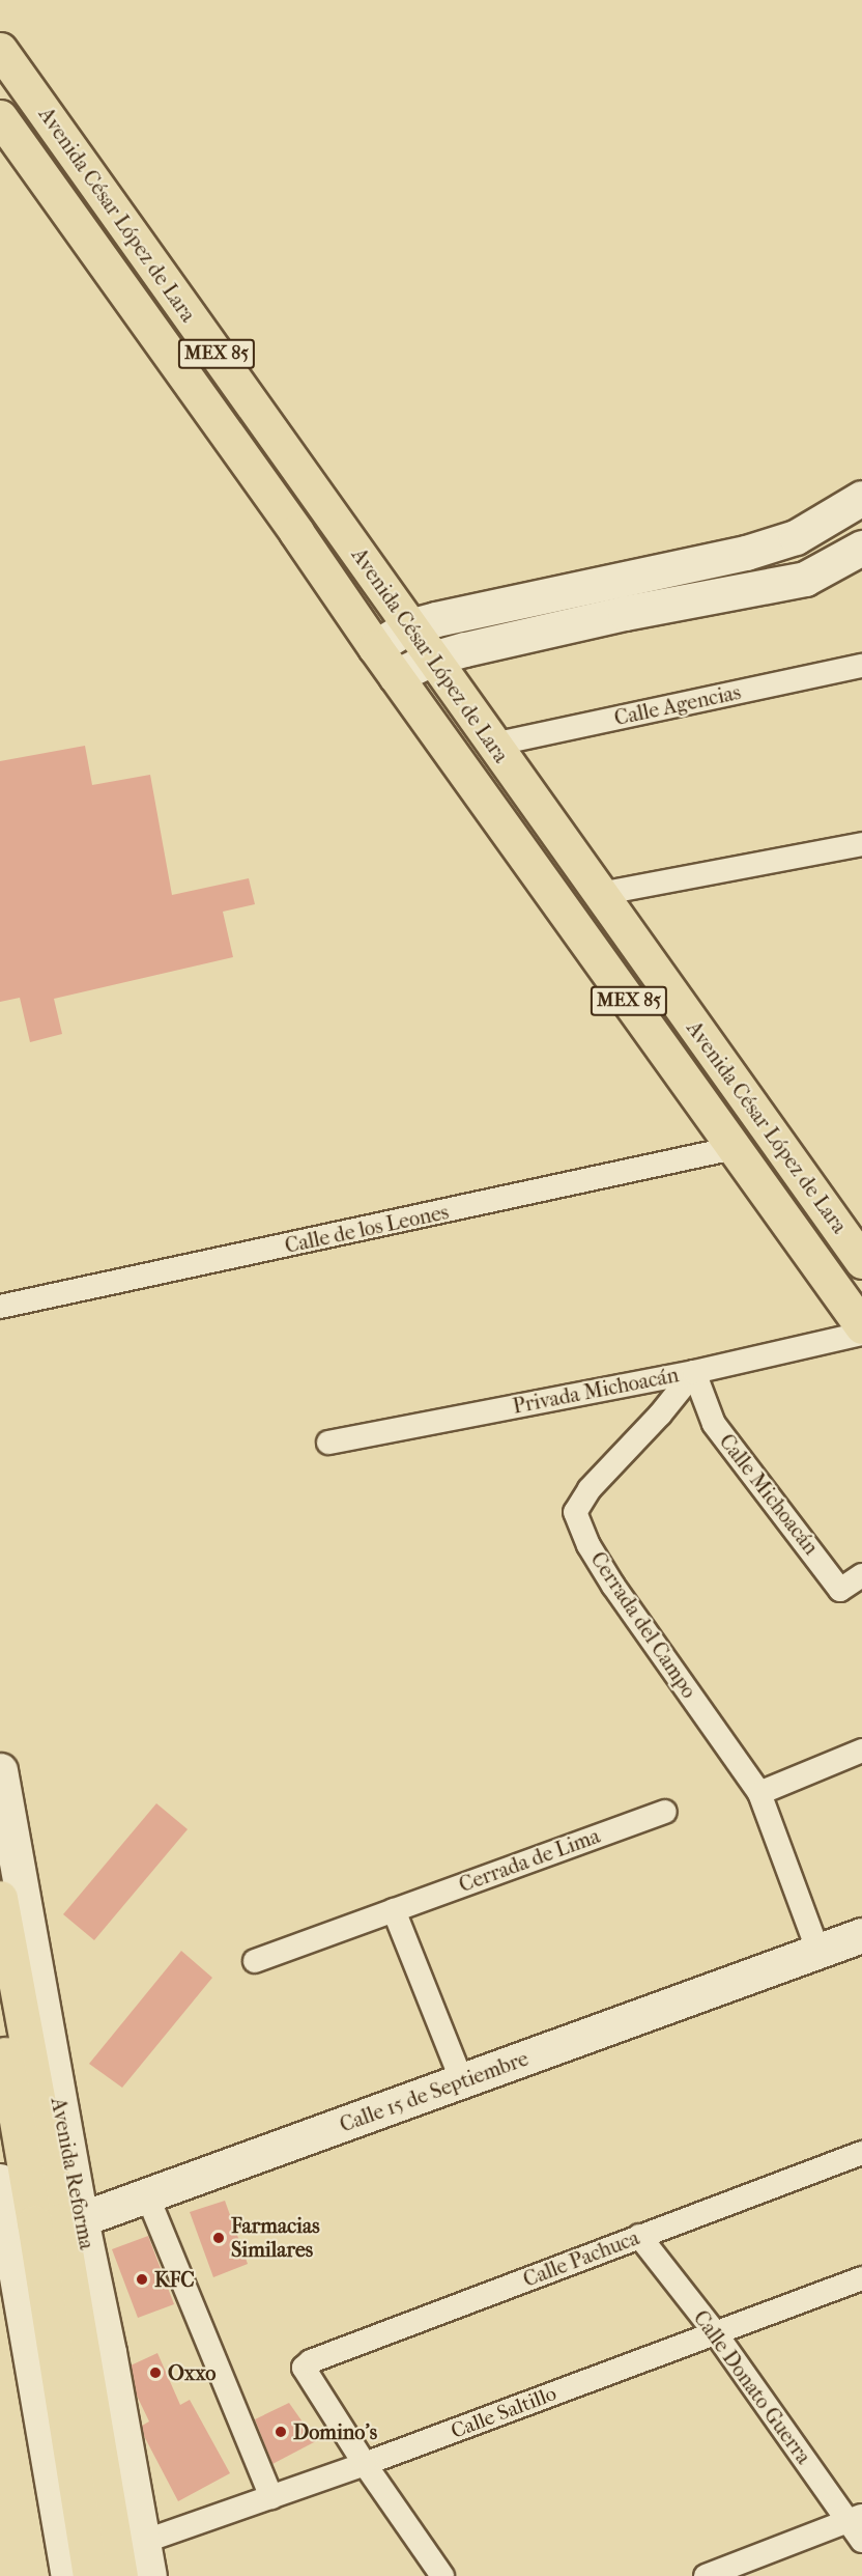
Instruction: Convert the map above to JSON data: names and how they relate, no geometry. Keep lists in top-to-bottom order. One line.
{"streets":{"main road":["Avenida César López de Lara","MEX 85","Avenida Reforma"],"street":["Calle Agencias","Calle de los Leones","Privada Michoacán","Calle Michoacán","Cerrada del Campo","Cerrada de Lima","Calle 15 de Septiembre","Calle Pachuca","Calle Donato Guerra","Calle Saltillo"]},"crossings":[["Avenida César López de Lara","Calle Agencias"],["Avenida César López de Lara","Calle de los Leones"],["Privada Michoacán","Calle Michoacán"],["Privada Michoacán","Cerrada del Campo"],["Calle Michoacán","Cerrada del Campo"],["Cerrada del Campo","Calle 15 de Septiembre"],["Calle 15 de Septiembre","Avenida Reforma"],["Avenida Reforma","Calle Saltillo"],["Calle Pachuca","Calle Donato Guerra"],["Calle Pachuca","Calle Saltillo"],["Calle Donato Guerra","Calle Saltillo"]],"places":["Farmacias Similares","KFC","Oxxo","Domino's"]}
